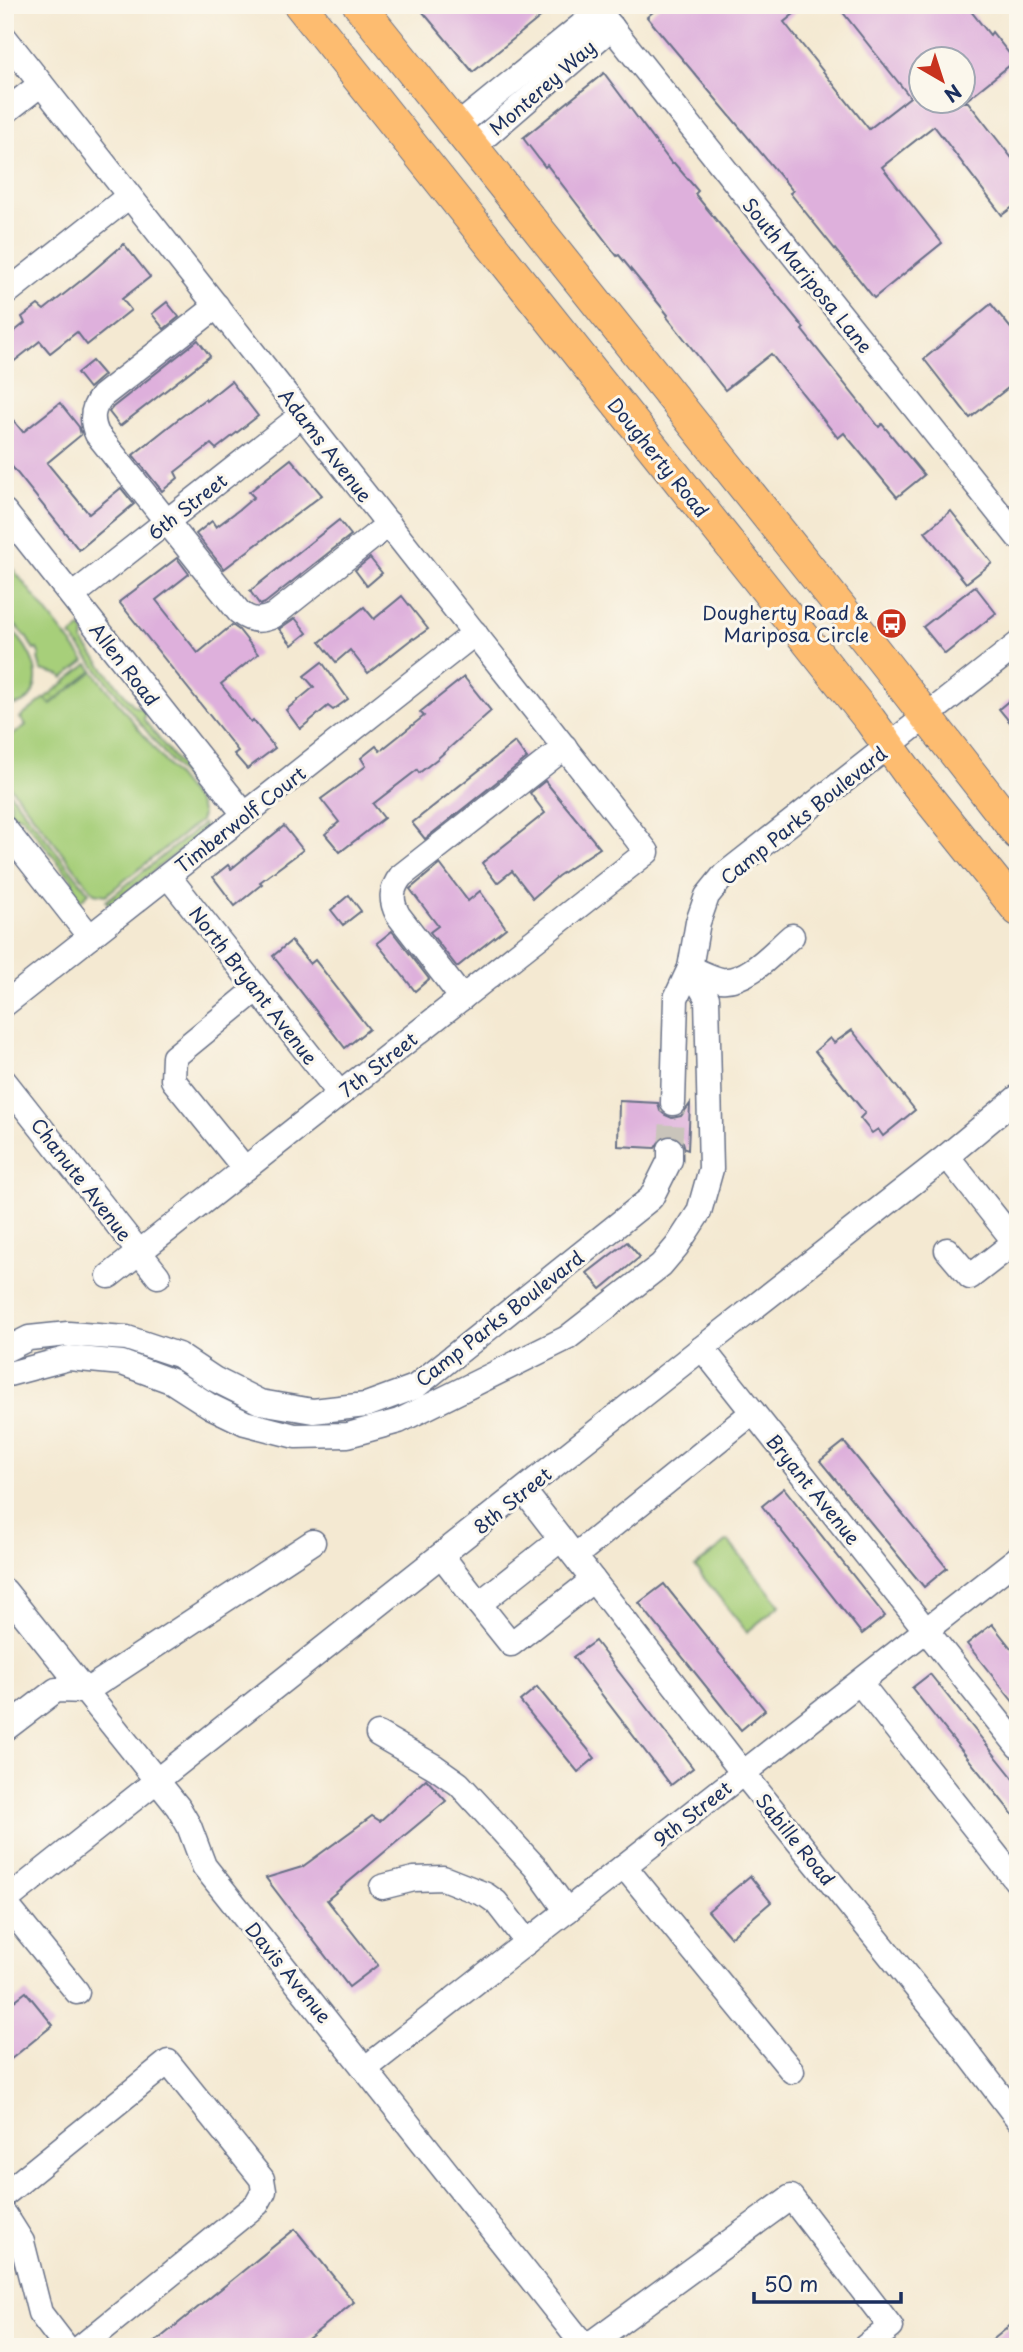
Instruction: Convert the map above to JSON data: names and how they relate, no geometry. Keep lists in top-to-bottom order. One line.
{"streets":{"main road":["Dougherty Road"],"street":["Monterey Way","South Mariposa Lane","Adams Avenue","6th Street","Allen Road","Camp Parks Boulevard","Timberwolf Court","North Bryant Avenue","7th Street","Chanute Avenue","Bryant Avenue","8th Street","9th Street","Sabille Road","Davis Avenue"]},"crossings":[["Monterey Way","South Mariposa Lane"],["Adams Avenue","6th Street"],["Adams Avenue","Timberwolf Court"],["Adams Avenue","7th Street"],["Dougherty Road","Camp Parks Boulevard"],["6th Street","Allen Road"],["Allen Road","Timberwolf Court"],["Timberwolf Court","North Bryant Avenue"],["North Bryant Avenue","7th Street"],["7th Street","Chanute Avenue"],["Bryant Avenue","8th Street"],["Bryant Avenue","9th Street"],["8th Street","Sabille Road"],["8th Street","Davis Avenue"],["9th Street","Sabille Road"],["9th Street","Davis Avenue"]],"places":{"bus stop":["Dougherty Road & Mariposa Circle"]},"scale_bar":"50 m","north":"bottom right"}
